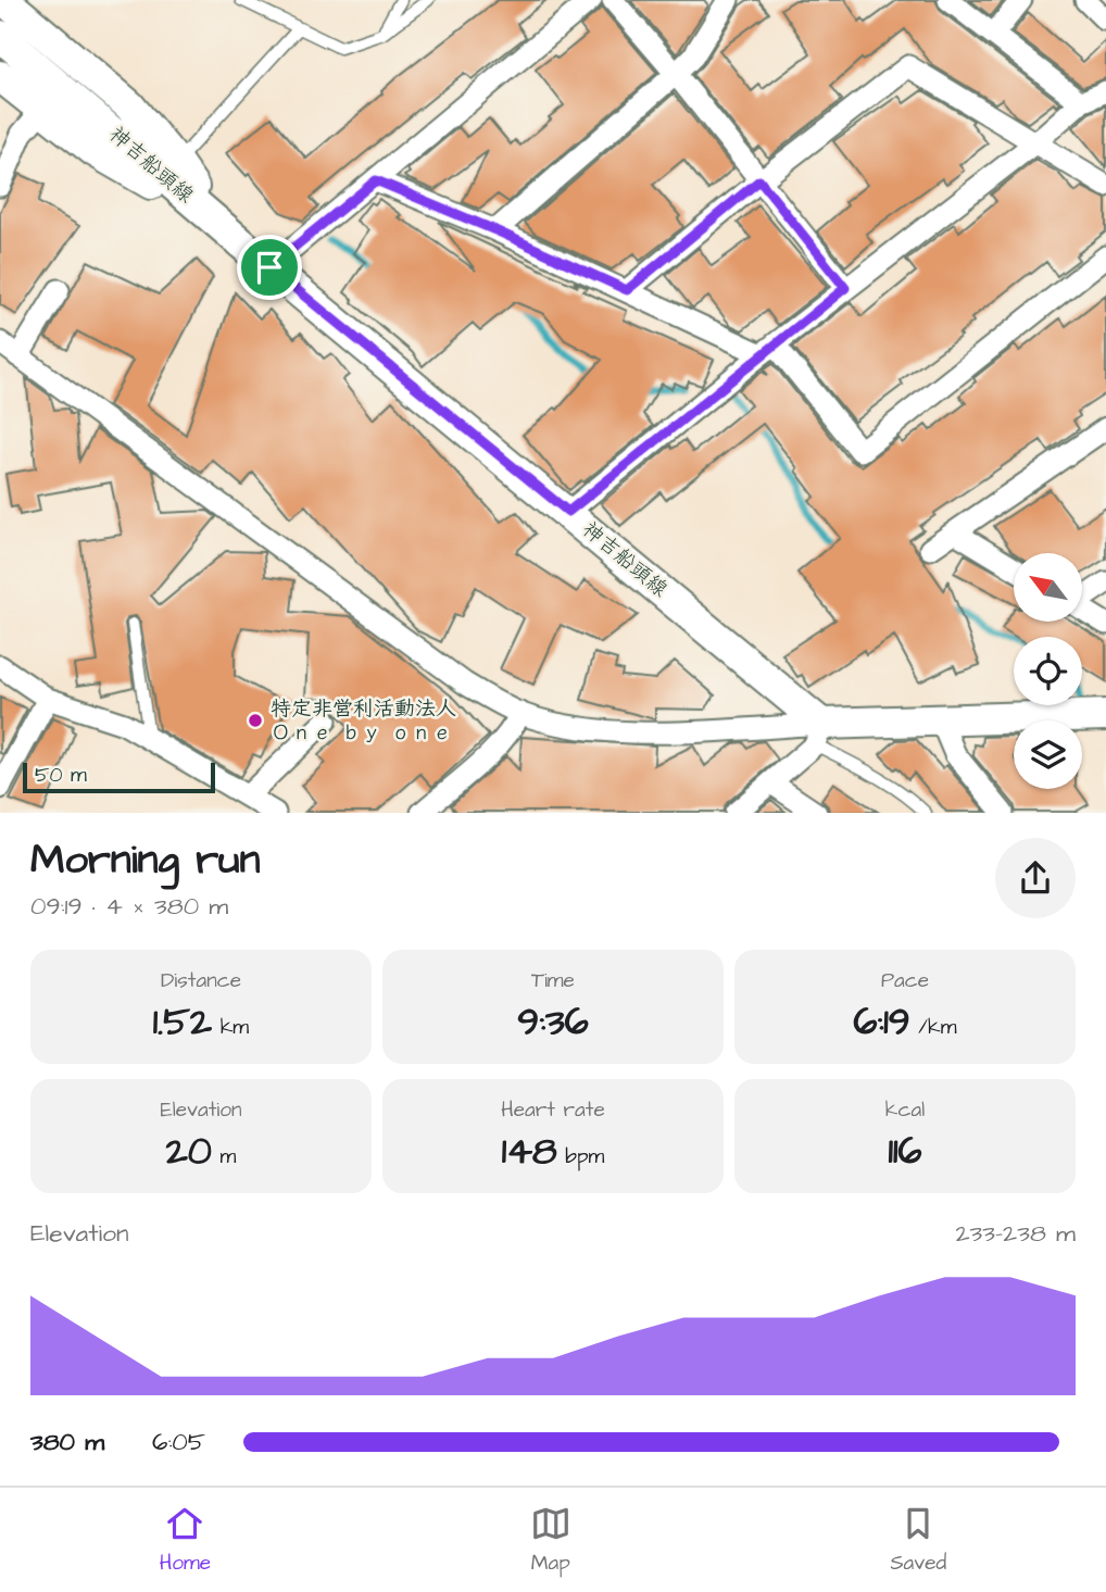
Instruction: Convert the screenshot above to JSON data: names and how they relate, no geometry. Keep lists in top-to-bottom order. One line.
{"streets":{"main road":["神吉船頭線"]},"places":["特定非営利活動法人 Ｏｎｅ ｂｙ ｏｎｅ"],"scale_bar":"50 m","north":"top left","page":{"scale":"50 m","heading":["Morning run","09:19 · 4 × 380 m"],"stats":[["Distance","1.52 km"],["Time","9:36"],["Pace","6:19 /km"],["Elevation","20 m"],["Heart rate","148 bpm"],["kcal","116"]],"chart":["Elevation","233–238 m"],"list":[{"name":"380 m","note":"6:05"}],"tabs":["Home","Map","Saved"]}}
